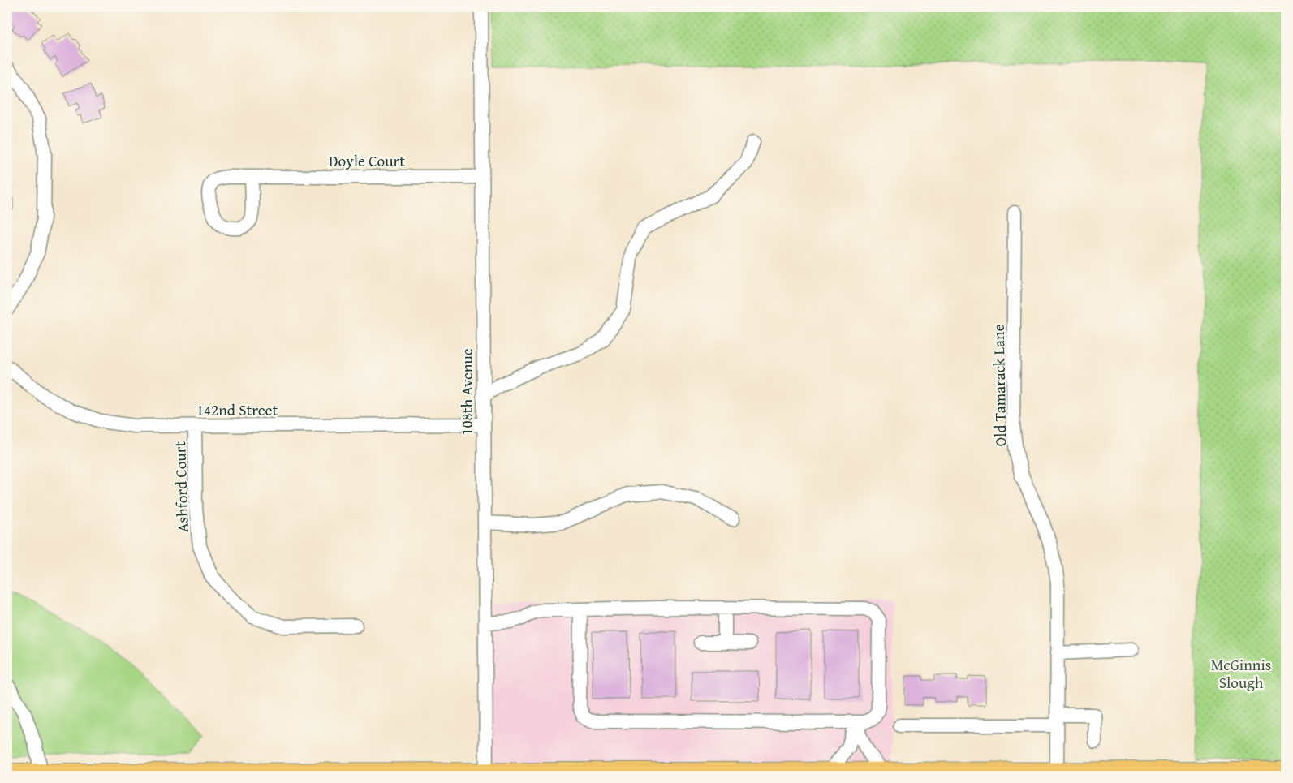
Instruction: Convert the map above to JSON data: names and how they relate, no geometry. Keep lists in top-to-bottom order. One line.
{"streets":{"street":["Doyle Court","Old Tamarack Lane","108th Avenue","142nd Street","Ashford Court"]},"crossings":[["Doyle Court","108th Avenue"],["108th Avenue","142nd Street"],["142nd Street","Ashford Court"]],"parks":["McGinnis Slough"]}
